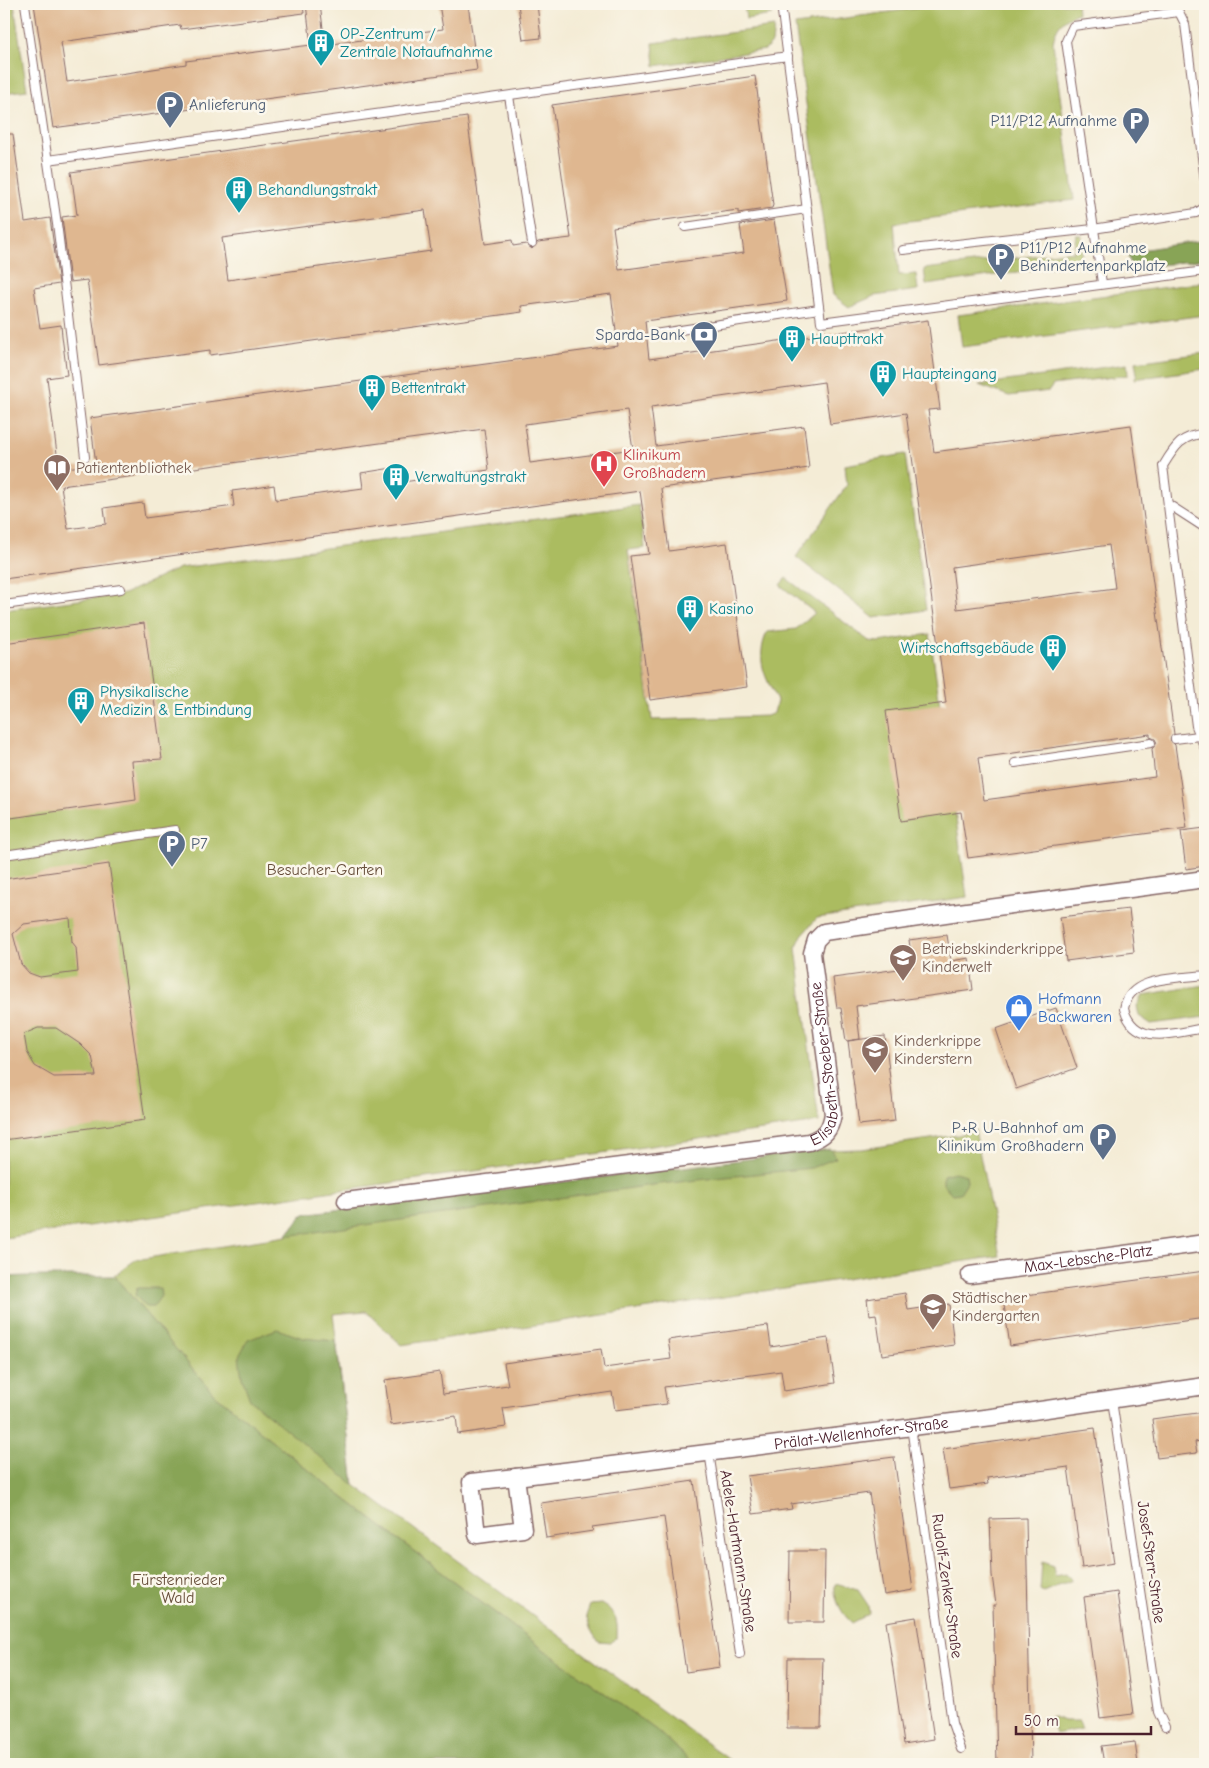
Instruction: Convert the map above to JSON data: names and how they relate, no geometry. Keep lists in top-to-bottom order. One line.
{"streets":{"street":["Elisabeth-Stoeber-Straße","Max-Lebsche-Platz","Prälat-Wellenhofer-Straße"],"lane":["Adele-Hartmann-Straße","Josef-Sterr-Straße","Rudolf-Zenker-Straße"]},"crossings":[["Prälat-Wellenhofer-Straße","Adele-Hartmann-Straße"],["Prälat-Wellenhofer-Straße","Josef-Sterr-Straße"],["Prälat-Wellenhofer-Straße","Rudolf-Zenker-Straße"]],"parks":["Besucher-Garten","Fürstenrieder Wald"],"places":{"building":["OP-Zentrum / Zentrale Notaufnahme","Behandlungstrakt","Haupttrakt","Haupteingang","Bettentrakt","Verwaltungstrakt","Kasino","Wirtschaftsgebäude","Physikalische Medizin & Entbindung"],"parking":["Anlieferung","P11/P12 Aufnahme","P11/P12 Aufnahme Behindertenparkplatz","P7","P+R U-Bahnhof am Klinikum Großhadern"],"bank":["Sparda-Bank"],"hospital":["Klinikum Großhadern"],"library":["Patientenbliothek"],"school or university":["Betriebskinderkrippe Kinderwelt","Kinderkrippe Kinderstern","Städtischer Kindergarten"],"shop":["Hofmann Backwaren"]},"scale_bar":"50 m"}
